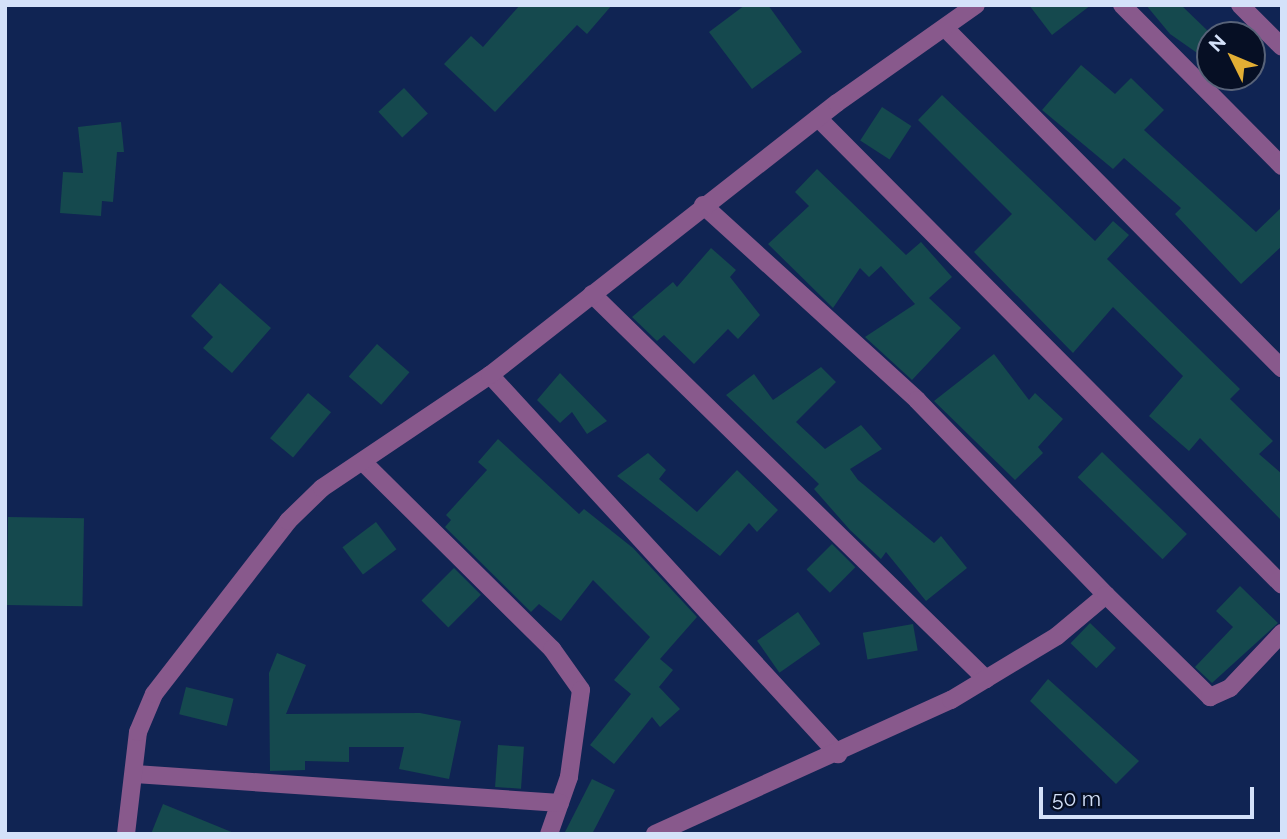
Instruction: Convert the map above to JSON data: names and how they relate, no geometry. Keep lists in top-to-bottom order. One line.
{"scale_bar":"50 m","north":"top left"}
